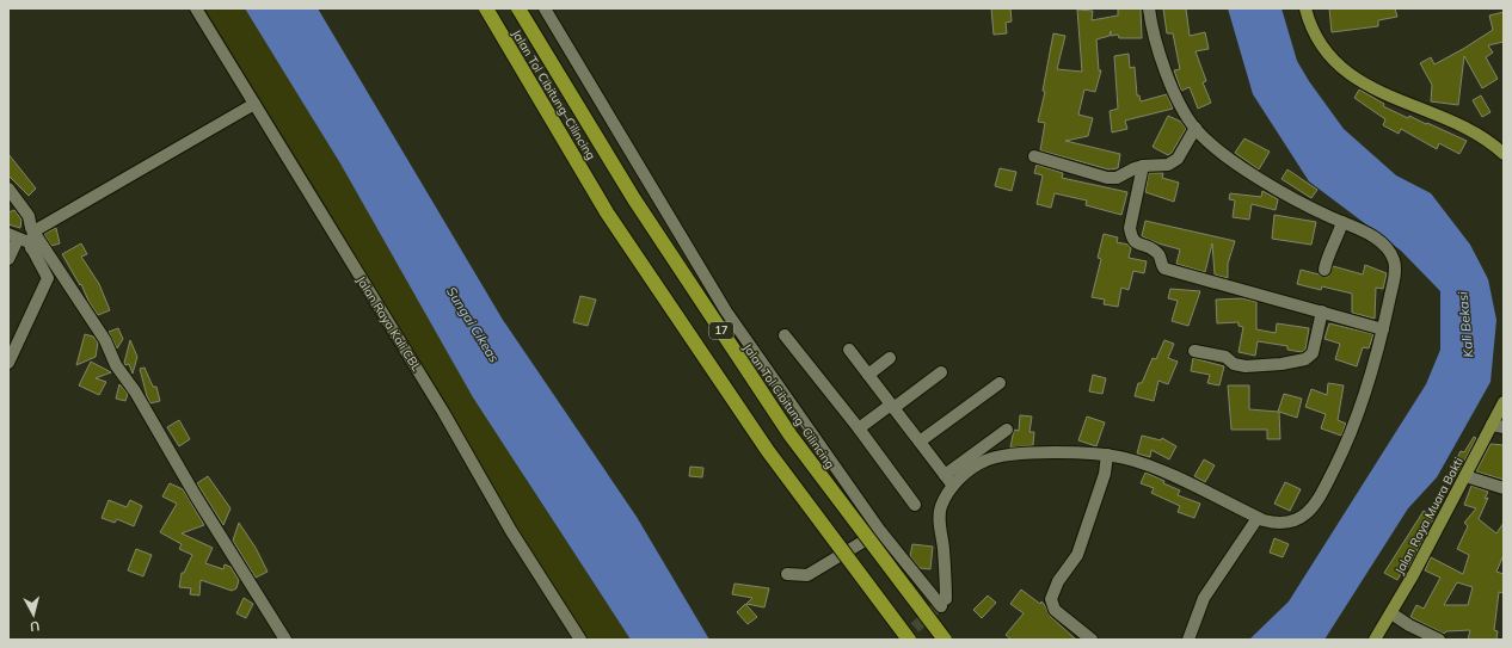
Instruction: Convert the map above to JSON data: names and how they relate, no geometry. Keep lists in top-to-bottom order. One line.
{"streets":{"highway":["Jalan Tol Cibitung–Cilincing","17"],"main road":["Jalan Raya Muara Bakti"],"street":["Jalan Raya Kali CBL"]},"water":["Sungai Cikeas","Kali Bekasi"],"north":"bottom"}
